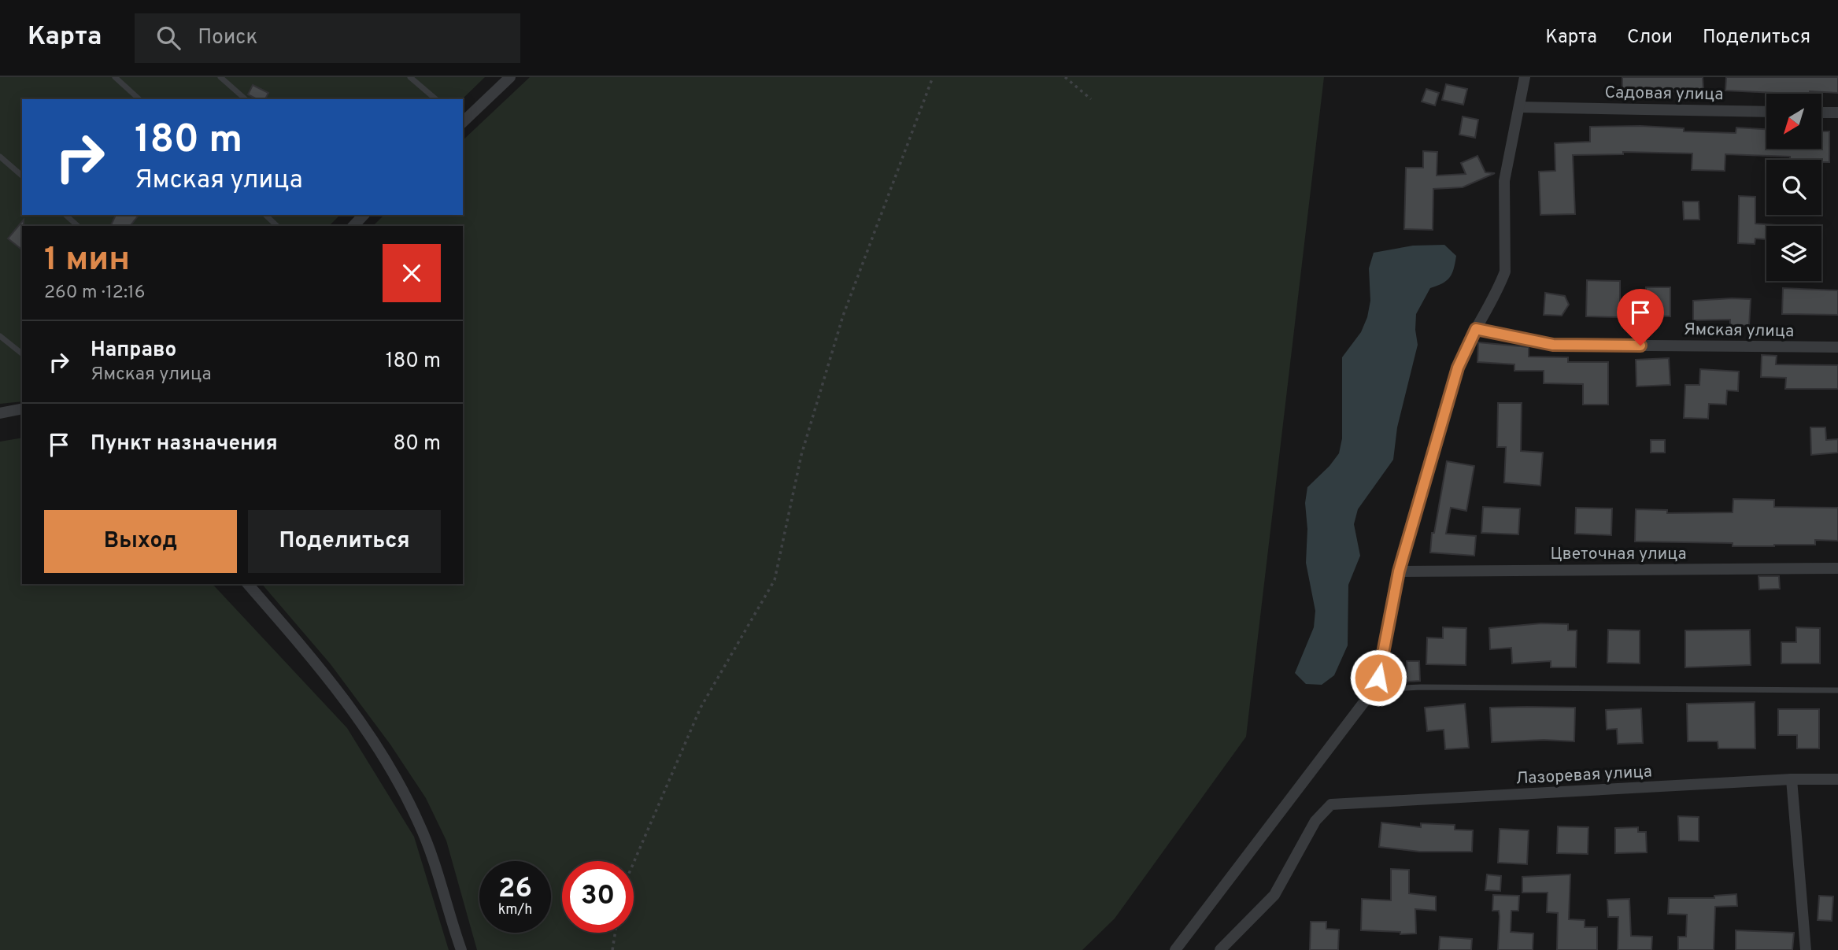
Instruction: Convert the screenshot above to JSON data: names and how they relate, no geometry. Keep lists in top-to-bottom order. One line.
{"streets":{"street":["Садовая улица","Ямская улица","Цветочная улица","Лазоревая улица"]},"north":"bottom left","page":{"header":"Карта","search":"Поиск","nav":["Карта","Слои","Поделиться"],"turn":["180 m","Ямская улица"],"heading":["1 мин","260 m · 12:16"],"list":[{"name":"Направо","note":"Ямская улица","value":"180 m"},{"name":"Пункт назначения","value":"80 m"}],"buttons":["Выход","Поделиться"],"speed":"26 km/h","limit":"30"}}
